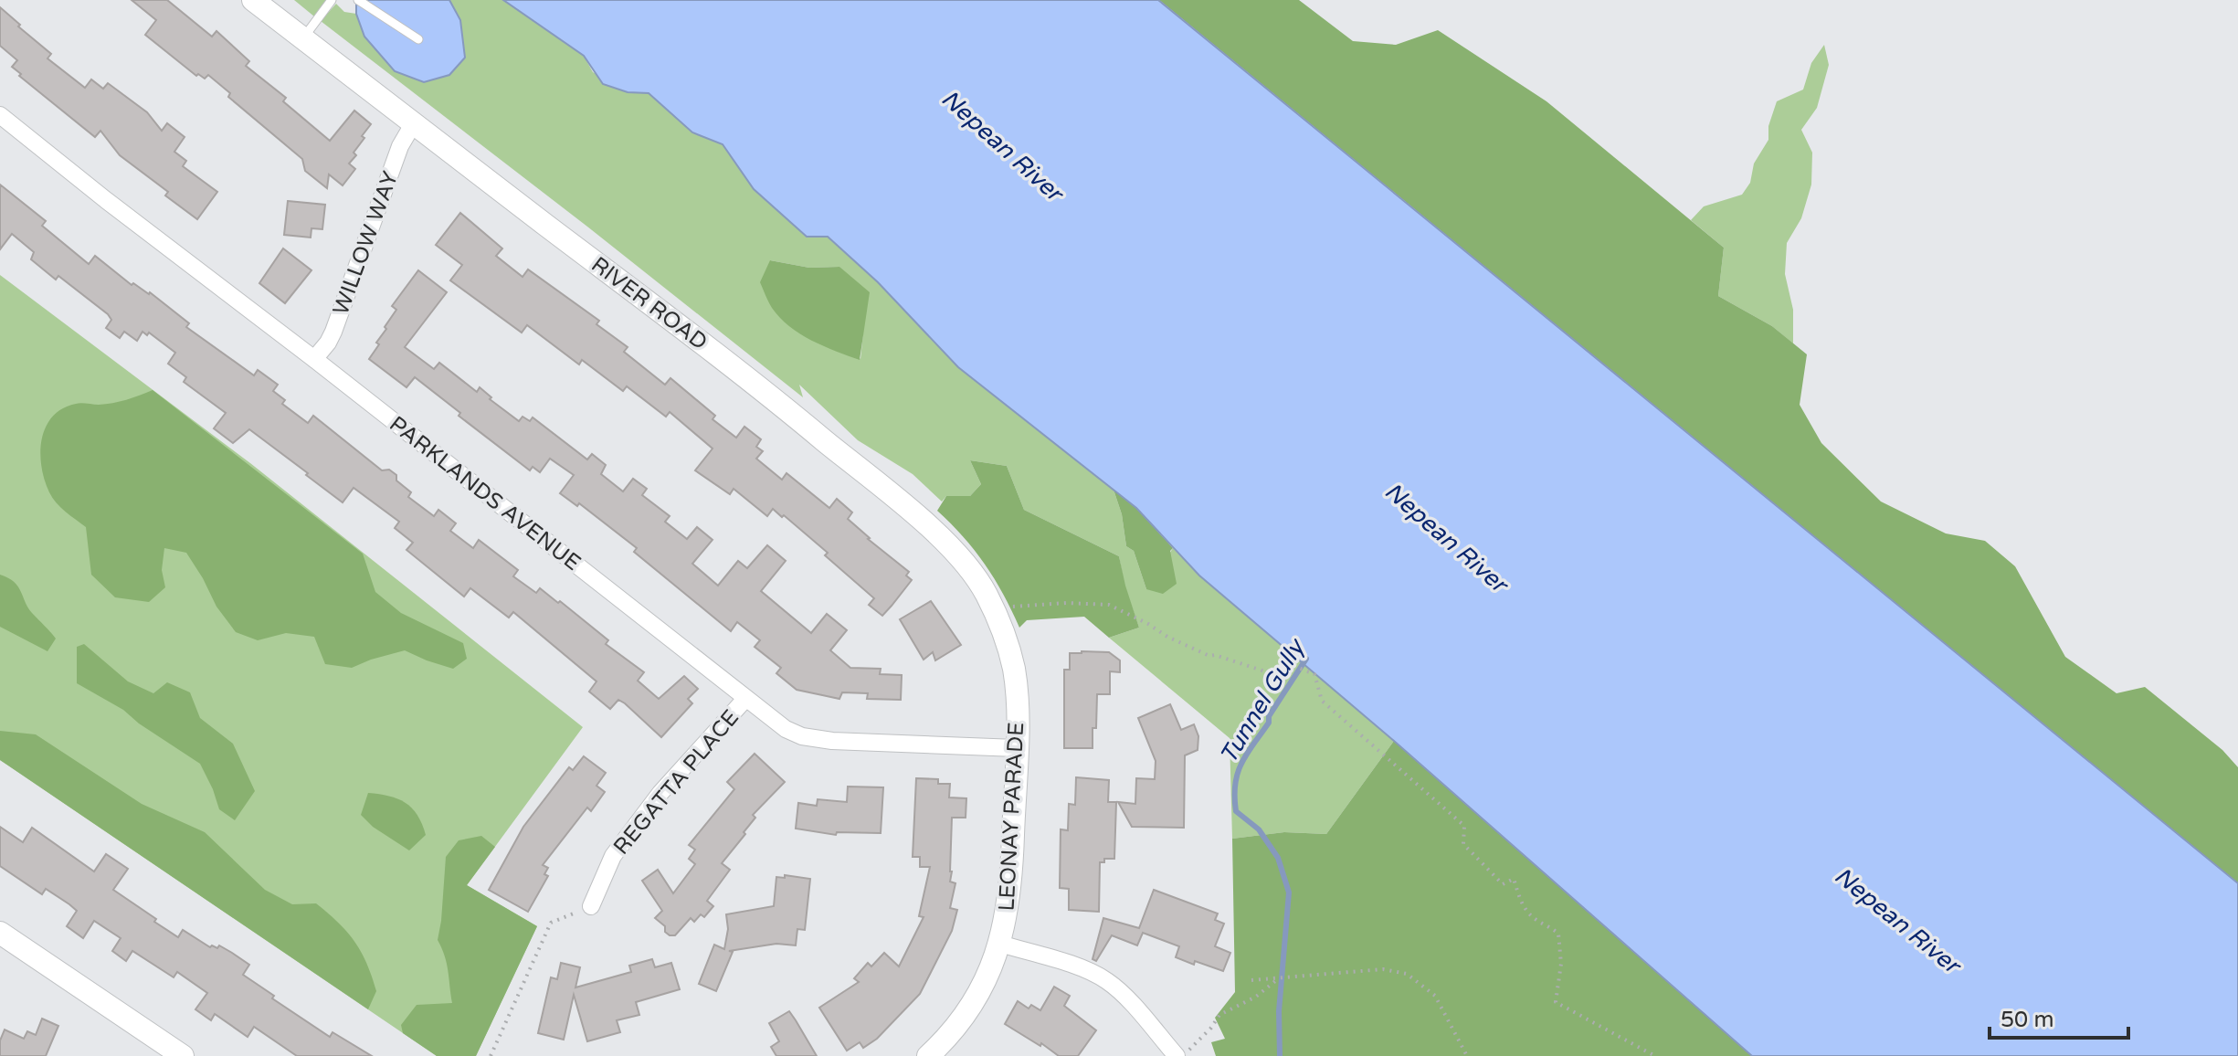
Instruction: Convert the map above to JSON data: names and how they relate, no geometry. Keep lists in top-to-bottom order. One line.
{"streets":{"street":["WILLOW WAY","RIVER ROAD","PARKLANDS AVENUE","REGATTA PLACE","LEONAY PARADE"]},"crossings":[["WILLOW WAY","RIVER ROAD"],["WILLOW WAY","PARKLANDS AVENUE"],["RIVER ROAD","LEONAY PARADE"],["PARKLANDS AVENUE","REGATTA PLACE"],["PARKLANDS AVENUE","LEONAY PARADE"]],"water":["Nepean River","Tunnel Gully"],"scale_bar":"50 m"}
